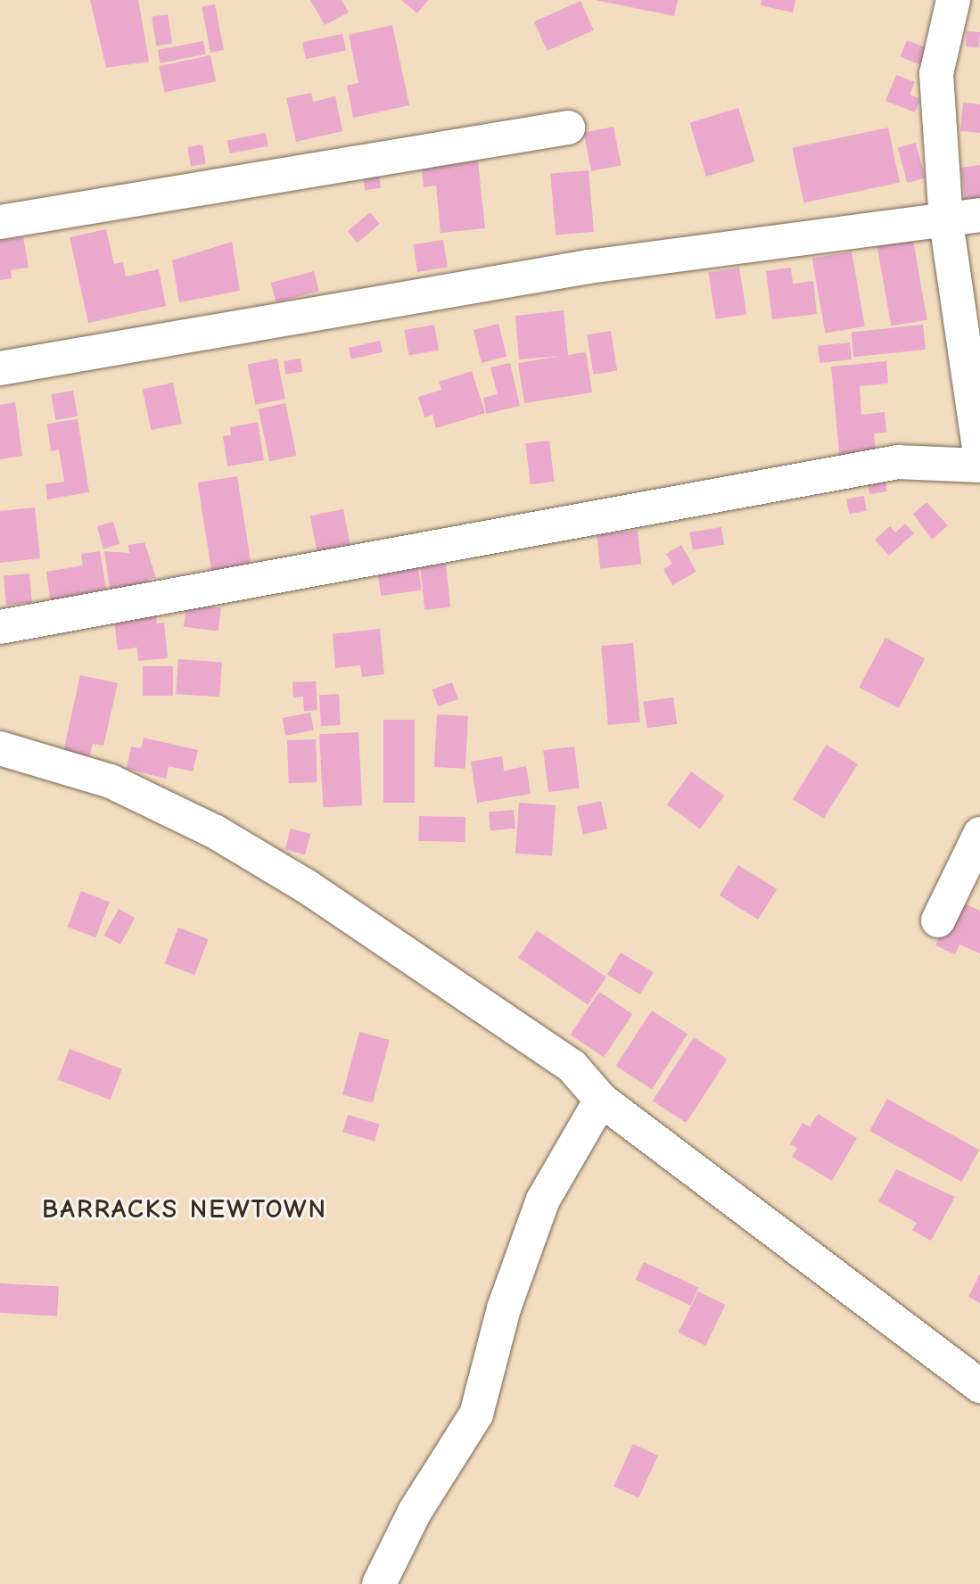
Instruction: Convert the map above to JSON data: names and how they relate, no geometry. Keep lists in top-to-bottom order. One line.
{"districts":["BARRACKS NEWTOWN"]}
